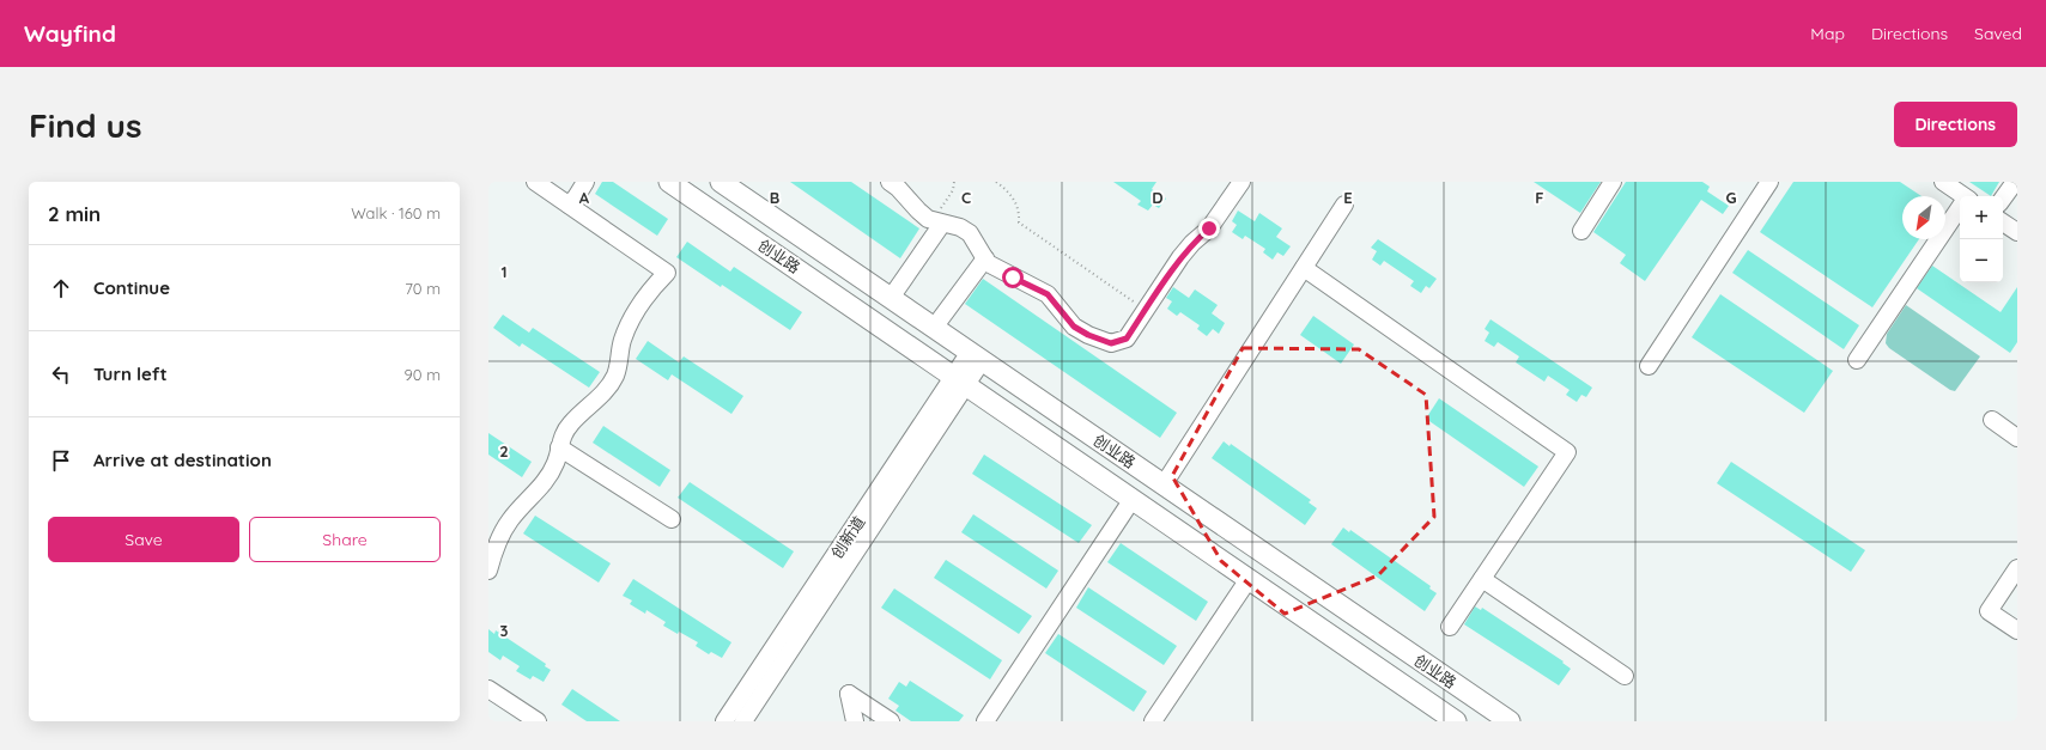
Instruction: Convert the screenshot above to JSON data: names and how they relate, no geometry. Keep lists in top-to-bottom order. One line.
{"streets":{"main road":["创业路"],"street":["创新道"]},"crossings":[["创业路","创新道"]],"north":"bottom left","page":{"header":"Wayfind","nav":["Map","Directions","Saved"],"buttons":["Directions",["Save","Share"]],"title":"Find us","heading":["2 min","Walk · 160 m"],"map_buttons":["+","−"],"list":[["Continue","70 m"],["Turn left","90 m"],"Arrive at destination"]},"grid":{"columns":["A","B","C","D","E","F","G"],"rows":["1","2","3"]}}
